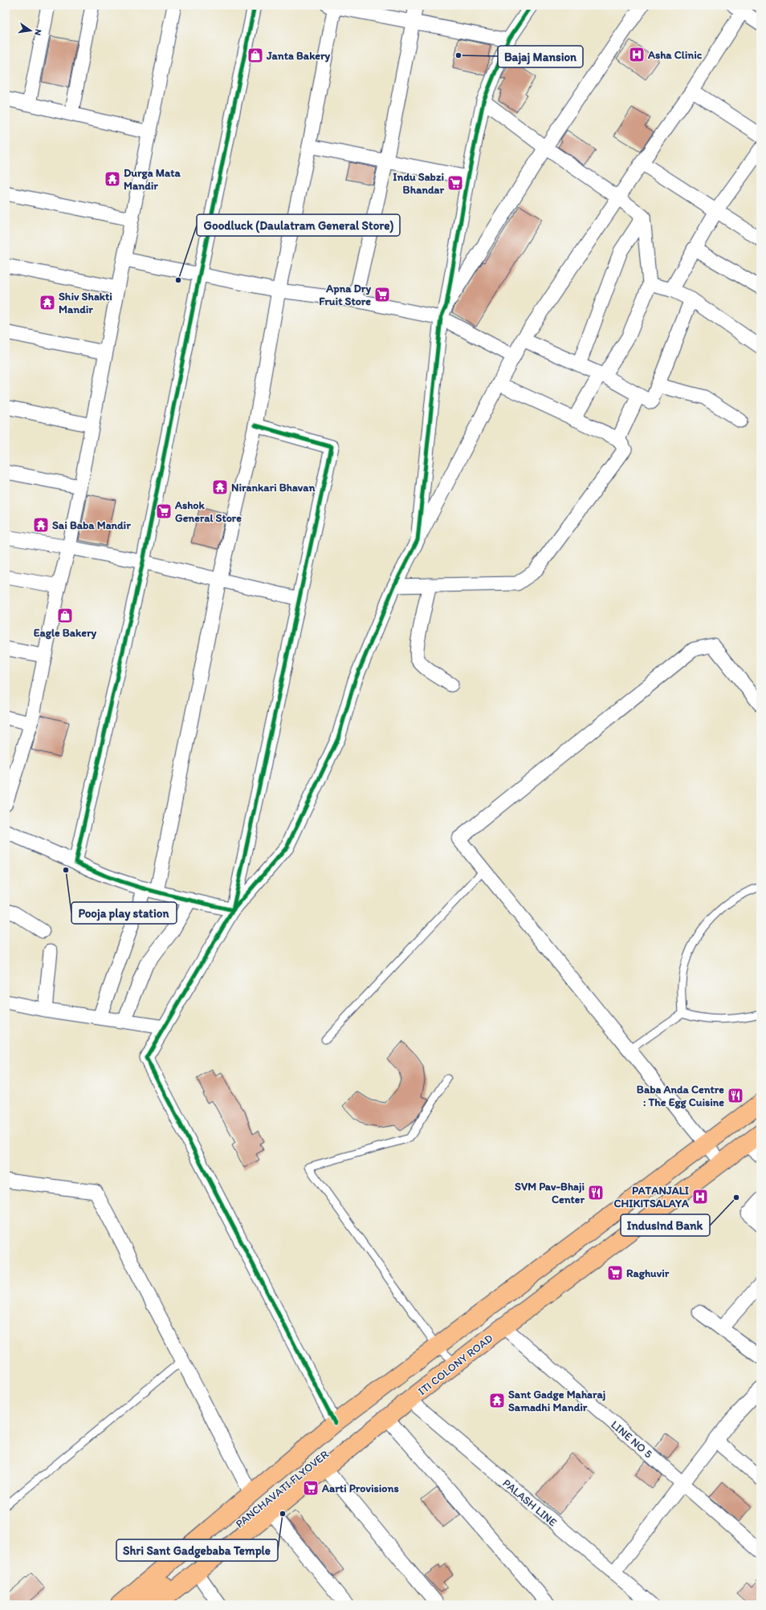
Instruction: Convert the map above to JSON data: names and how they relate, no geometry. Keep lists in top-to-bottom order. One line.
{"streets":{"main road":["ITI COLONY ROAD","PANCHAVATI FLYOVER"],"street":["LINE NO 5","PALASH LINE"]},"crossings":[["ITI COLONY ROAD","LINE NO 5"],["ITI COLONY ROAD","PANCHAVATI FLYOVER"],["ITI COLONY ROAD","PALASH LINE"],["PANCHAVATI FLYOVER","PALASH LINE"]],"places":{"hospital":["Asha Clinic","PATANJALI CHIKITSALAYA"],"shop":["Janta Bakery","Eagle Bakery"],"other":["Bajaj Mansion","Goodluck (Daulatram General Store)","Pooja play station","IndusInd Bank","Shri Sant Gadgebaba Temple"],"temple":["Durga Mata Mandir","Shiv Shakti Mandir","Nirankari Bhavan","Sai Baba Mandir","Sant Gadge Maharaj Samadhi Mandir"],"supermarket":["Indu Sabzi Bhandar","Apna Dry Fruit Store","Ashok General Store","Raghuvir","Aarti Provisions"],"restaurant":["Baba Anda Centre : The Egg Cuisine","SVM Pav-Bhaji Center"]},"north":"right"}
